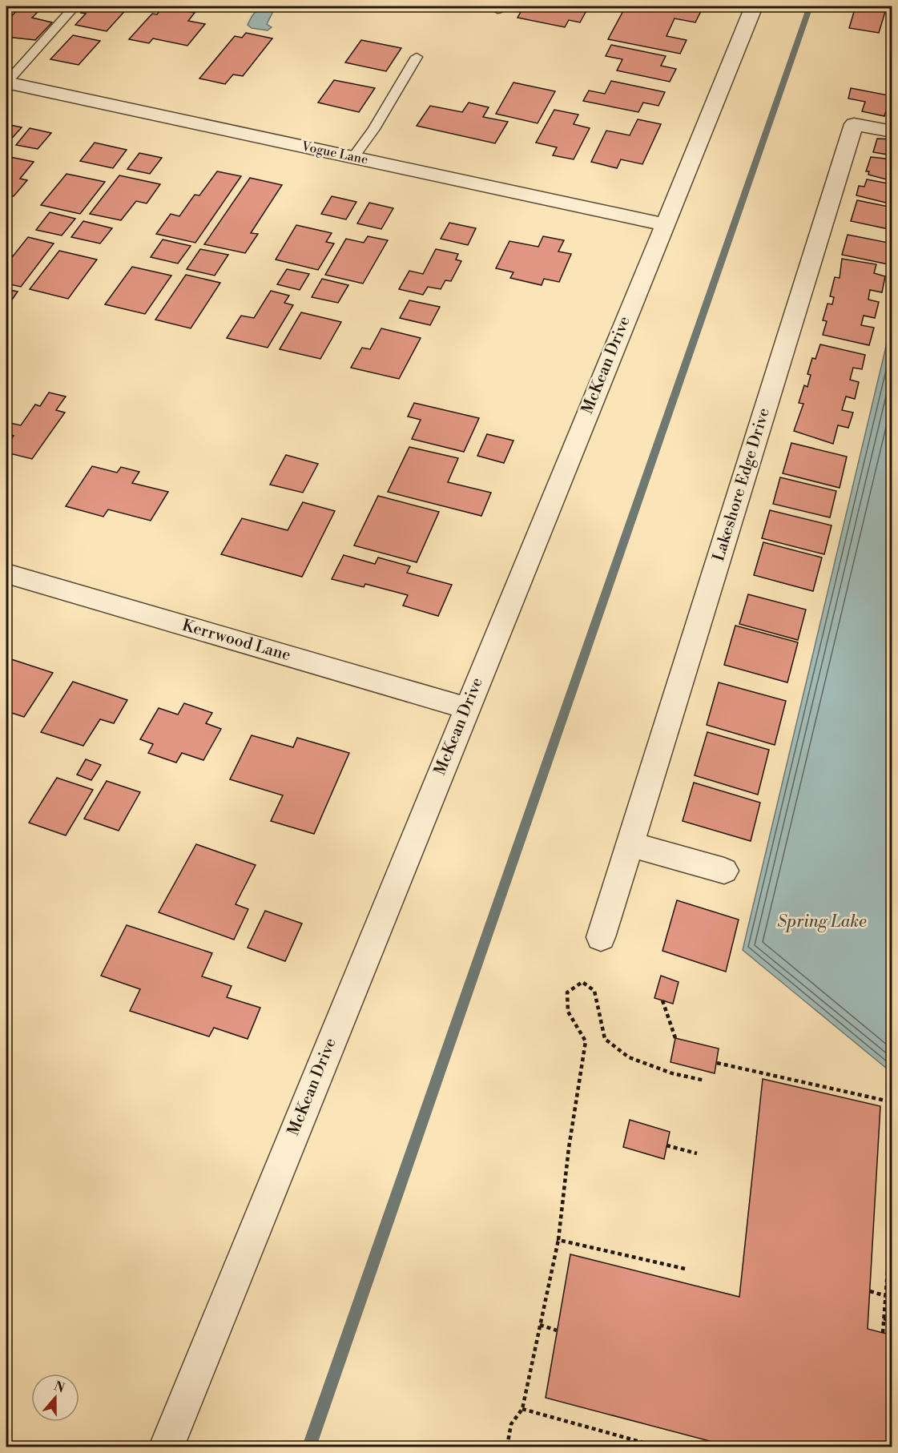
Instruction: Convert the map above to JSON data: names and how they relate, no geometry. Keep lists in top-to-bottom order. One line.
{"streets":{"street":["Vogue Lane","McKean Drive","Lakeshore Edge Drive","Kerrwood Lane"]},"crossings":[["Vogue Lane","McKean Drive"],["McKean Drive","Kerrwood Lane"]],"water":["Spring Lake"],"north":"top"}
